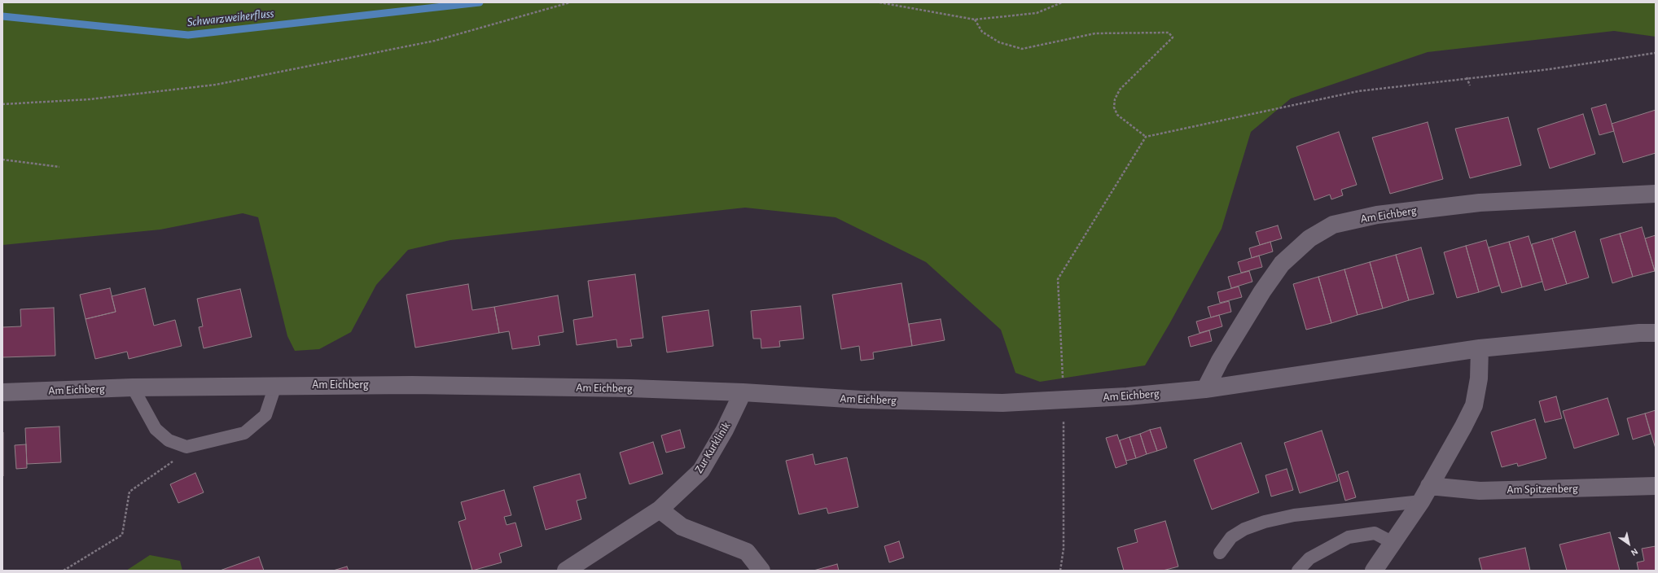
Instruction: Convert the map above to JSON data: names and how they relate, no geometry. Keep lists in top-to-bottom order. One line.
{"streets":{"street":["Am Eichberg","Zur Kurklinik","Am Spitzenberg"]},"crossings":[["Am Eichberg","Zur Kurklinik"]],"water":["Schwarzweiherfluss"],"north":"bottom right"}
